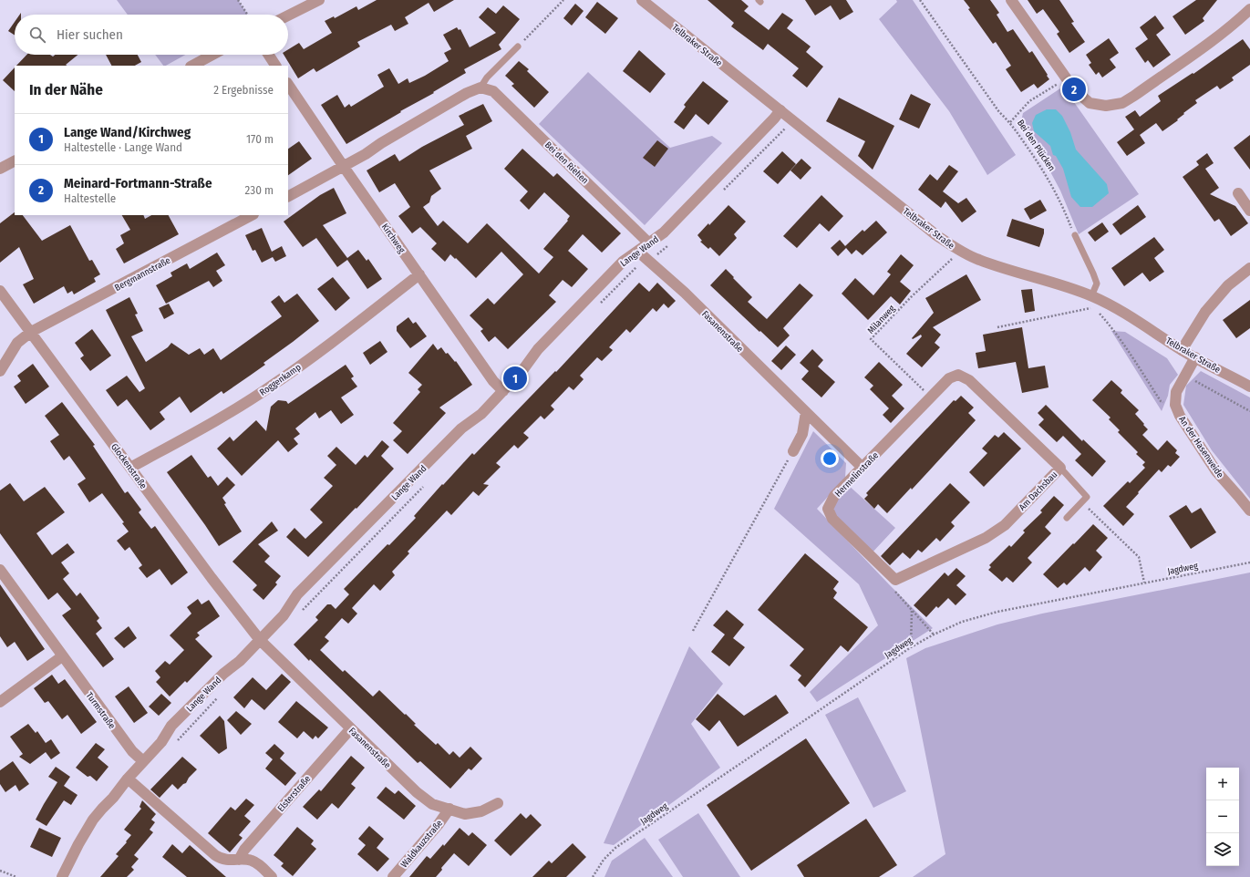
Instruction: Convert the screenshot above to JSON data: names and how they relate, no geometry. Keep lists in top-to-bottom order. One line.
{"streets":{"street":["Telbraker Straße","Bei den Riehen","Kirchweg","Lange Wand","Bergmannstraße","Fasanenstraße","Roggenkamp","An der Hasenweide","Glockenstraße","Hermelinstraße","Am Dachsbau","Turmstraße","Elsterstraße","Waldkauzstraße"],"path":["Bei den Plücken","Milanweg","Jagdweg"]},"crossings":[["Telbraker Straße","Lange Wand"],["Telbraker Straße","Milanweg"],["Bei den Riehen","Lange Wand"],["Kirchweg","Lange Wand"],["Kirchweg","Roggenkamp"],["Lange Wand","Fasanenstraße"],["Lange Wand","Glockenstraße"],["Lange Wand","Turmstraße"],["Bergmannstraße","Glockenstraße"],["Milanweg","Hermelinstraße"],["Fasanenstraße","Glockenstraße"],["Fasanenstraße","Hermelinstraße"],["Fasanenstraße","Elsterstraße"],["Fasanenstraße","Waldkauzstraße"],["Roggenkamp","Glockenstraße"],["Hermelinstraße","Am Dachsbau"]],"page":{"search":"Hier suchen","heading":["In der Nähe","2 Ergebnisse"],"pins":["2","1"],"list":[{"mark":"1","name":"Lange Wand/Kirchweg","note":"Haltestelle · Lange Wand","value":"170 m"},{"mark":"2","name":"Meinard-Fortmann-Straße","note":"Haltestelle","value":"230 m"}],"map_buttons":["+","−"]}}
